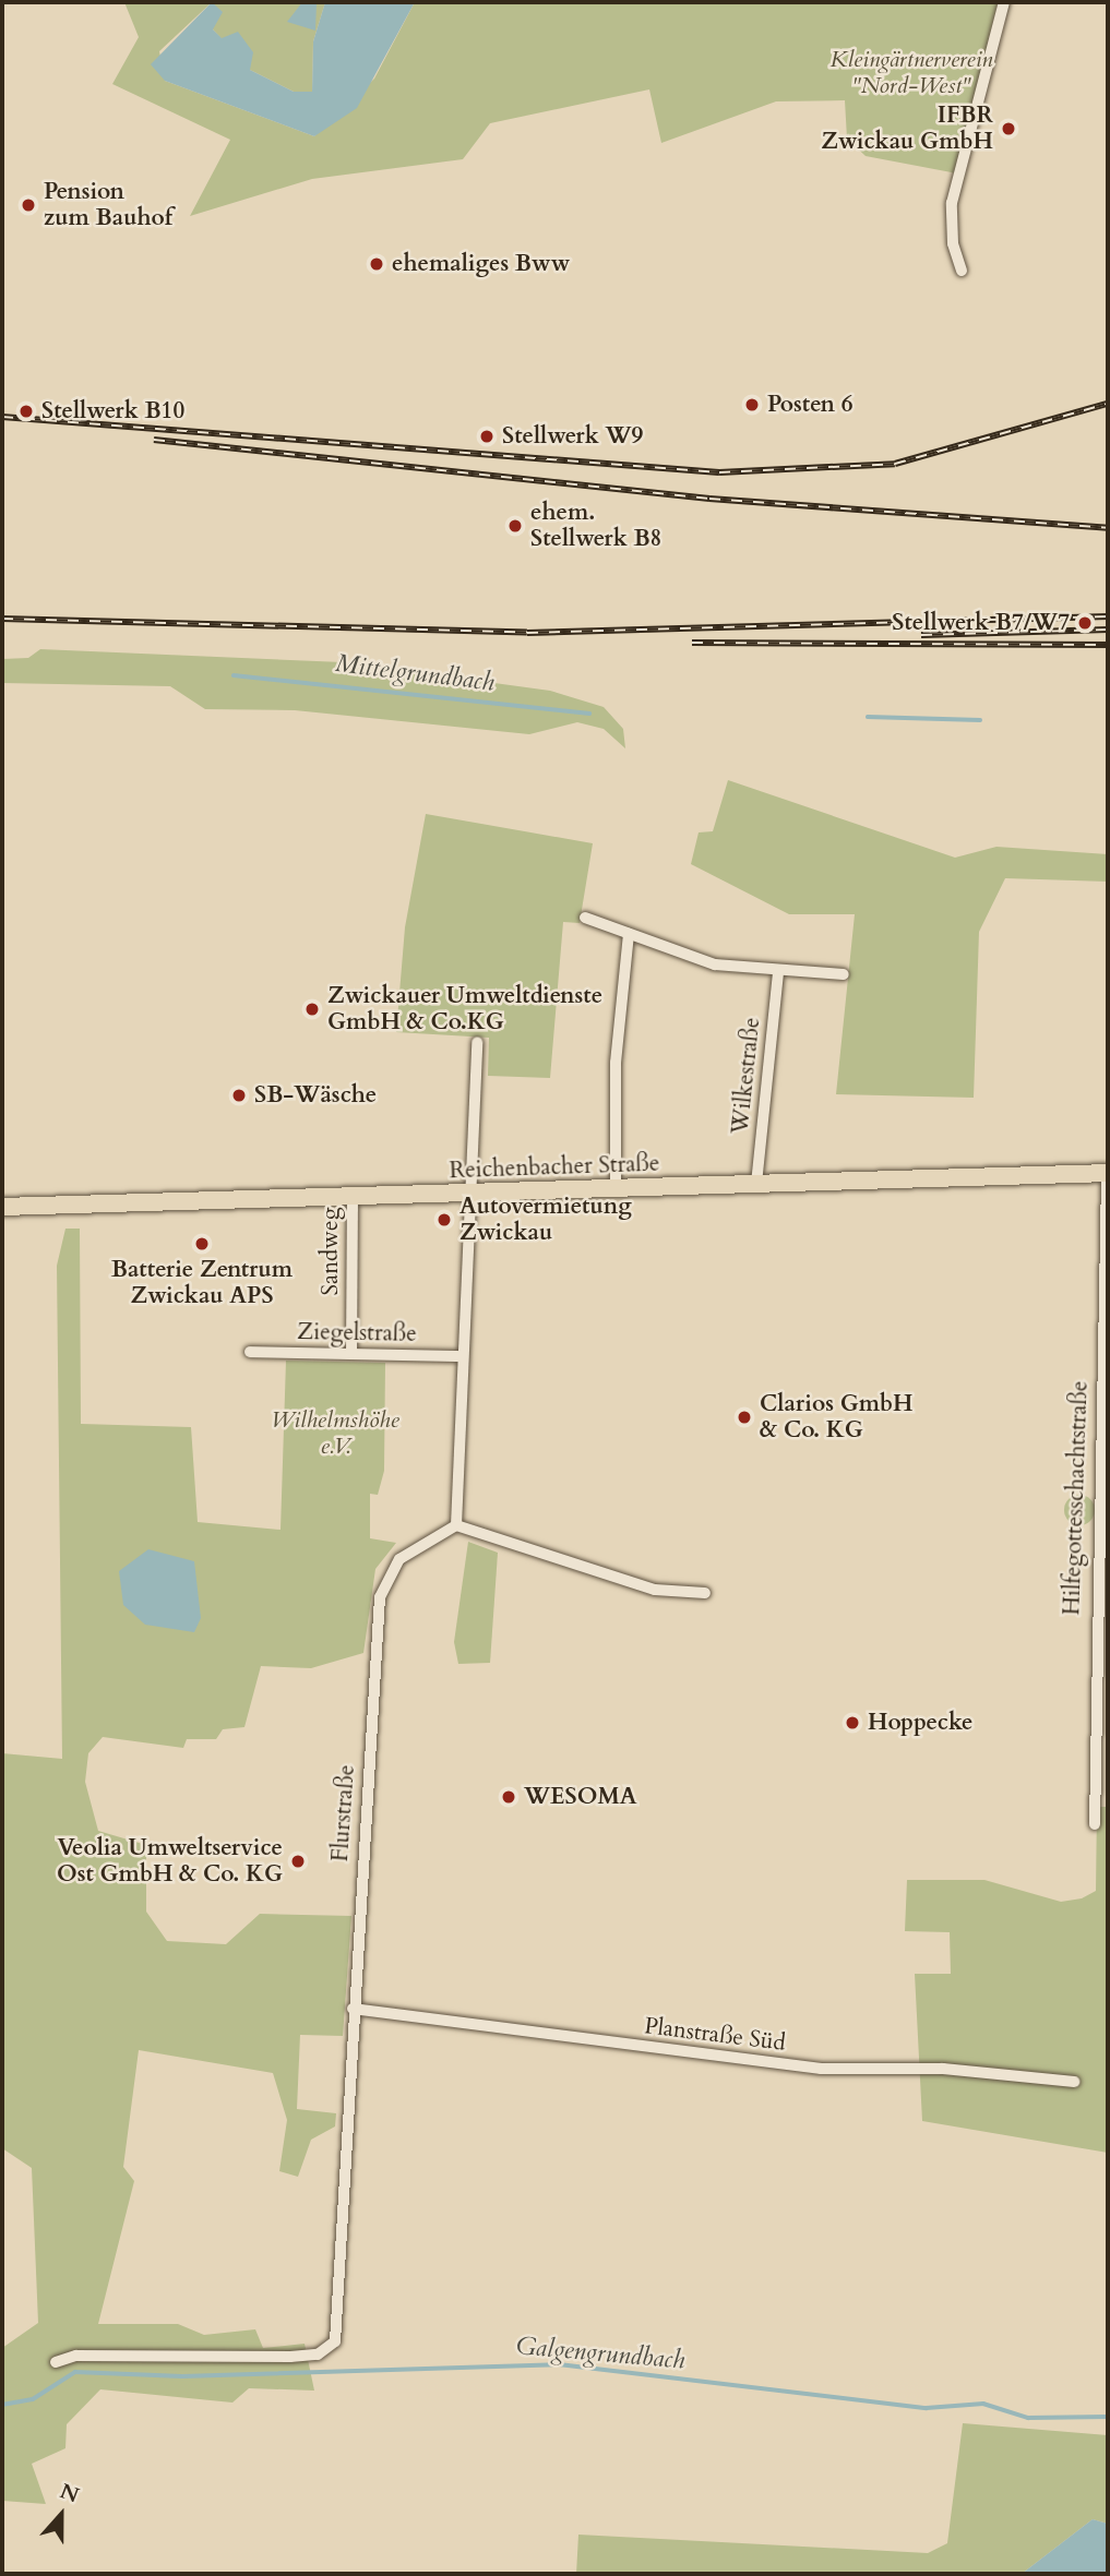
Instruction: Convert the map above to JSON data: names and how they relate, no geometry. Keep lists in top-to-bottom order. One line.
{"streets":{"main road":["Reichenbacher Straße"],"street":["Wilkestraße","Sandweg","Ziegelstraße","Hilfegottesschachtstraße","Flurstraße","Planstraße Süd"]},"crossings":[["Wilkestraße","Reichenbacher Straße"],["Reichenbacher Straße","Sandweg"],["Reichenbacher Straße","Hilfegottesschachtstraße"],["Sandweg","Ziegelstraße"],["Flurstraße","Planstraße Süd"]],"water":["Mittelgrundbach","Galgengrundbach"],"parks":["Kleingärtnerverein \"Nord-West\"","Wilhelmshöhe e.V."],"places":["IFBR Zwickau GmbH","Pension zum Bauhof","ehemaliges Bww","Posten 6","Stellwerk B10","Stellwerk W9","ehem. Stellwerk B8","Stellwerk B7/W7","Zwickauer Umweltdienste GmbH & Co.KG","SB-Wäsche","Autovermietung Zwickau","Batterie Zentrum Zwickau APS","Clarios GmbH & Co. KG","Hoppecke","WESOMA","Veolia Umweltservice Ost GmbH & Co. KG"],"north":"top"}
